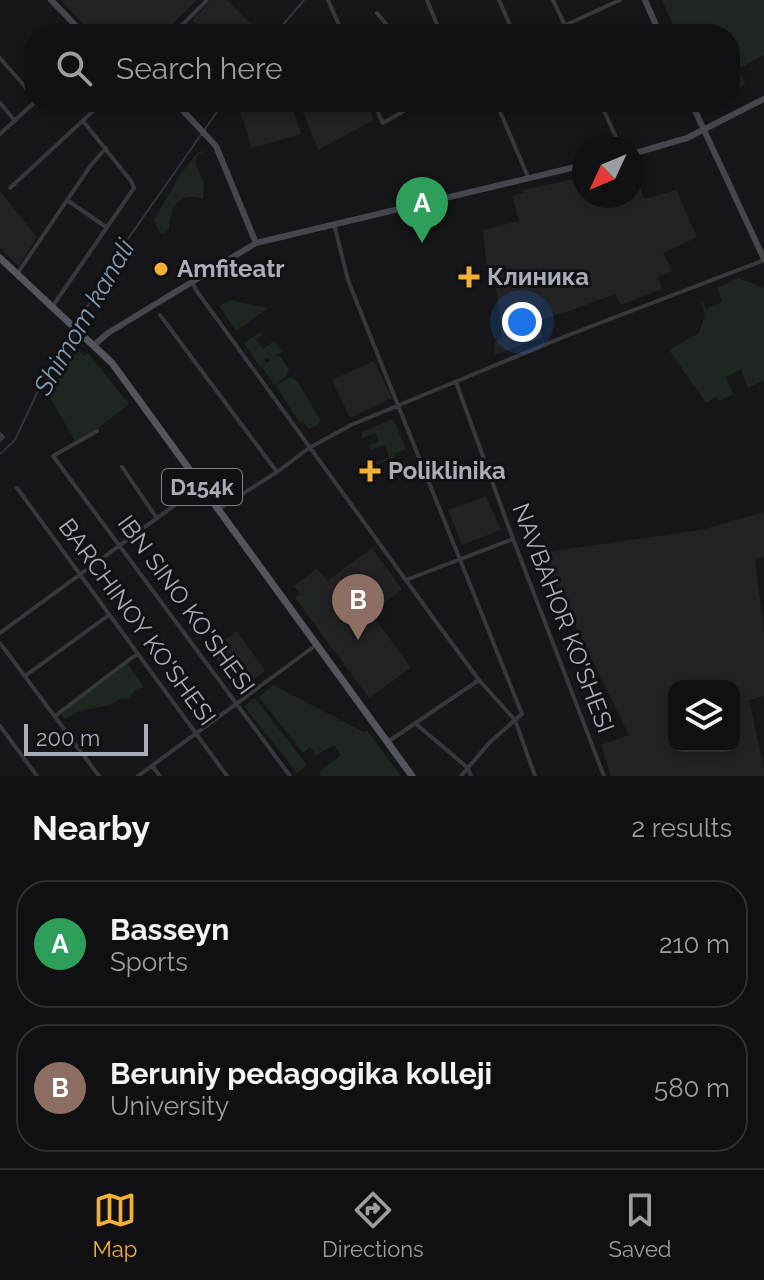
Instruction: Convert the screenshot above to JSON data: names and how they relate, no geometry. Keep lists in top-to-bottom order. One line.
{"streets":{"main road":["D154k"],"street":["IBN SINO KO'SHESI","NAVBAHOR KO'SHESI","BARCHINOY KO'SHESI"]},"water":["Shimom kanali"],"places":{"other":["Amfiteatr"],"health":["Клиника","Poliklinika"]},"scale_bar":"200 m","north":"bottom left","page":{"search":"Search here","pins":["A","B"],"scale":"200 m","heading":["Nearby","2 results"],"list":[{"mark":"A","name":"Basseyn","note":"Sports","value":"210 m"},{"mark":"B","name":"Beruniy pedagogika kolleji","note":"University","value":"580 m"}],"nav":["Map","Directions","Saved"]}}
